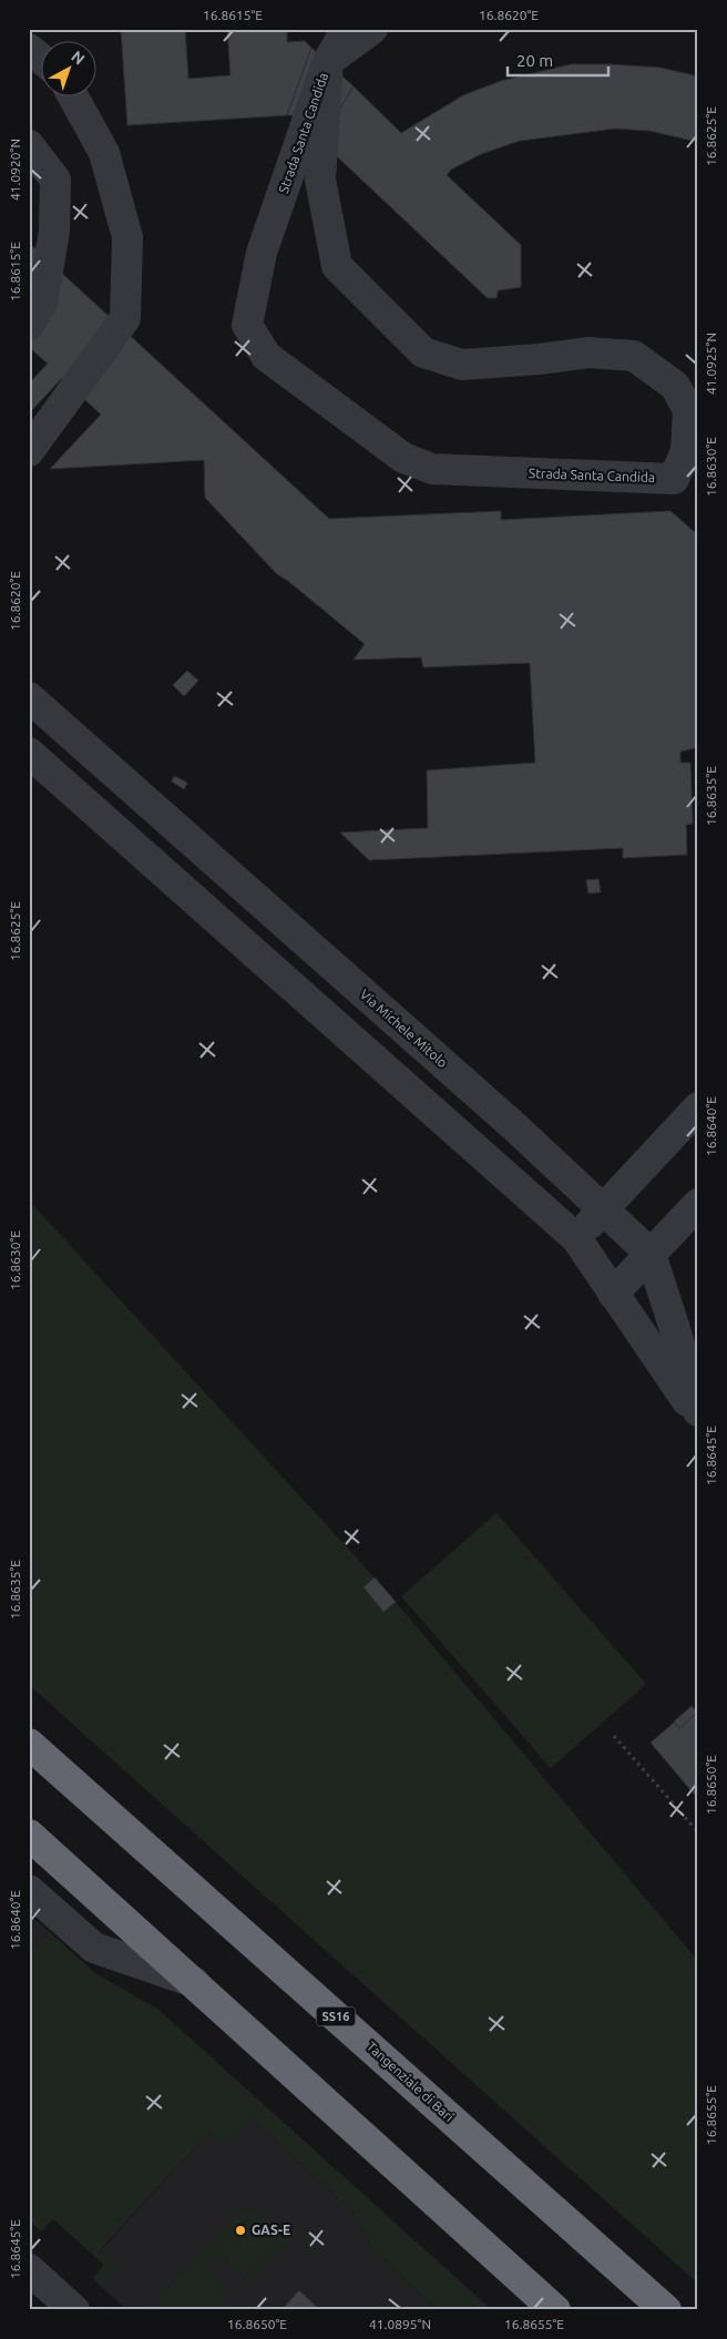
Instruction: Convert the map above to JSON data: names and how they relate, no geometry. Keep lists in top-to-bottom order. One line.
{"streets":{"highway":["SS16","Tangenziale di Bari"],"street":["Strada Santa Candida","Via Michele Mitolo"]},"places":["GAS-E"],"scale_bar":"20 m","north":"top right","coordinates":["16.8615°E","16.8620°E","16.8625°E","41.0920°N","41.0925°N","16.8630°E","16.8635°E","16.8640°E","16.8645°E","16.8650°E","16.8655°E","41.0895°N"]}
